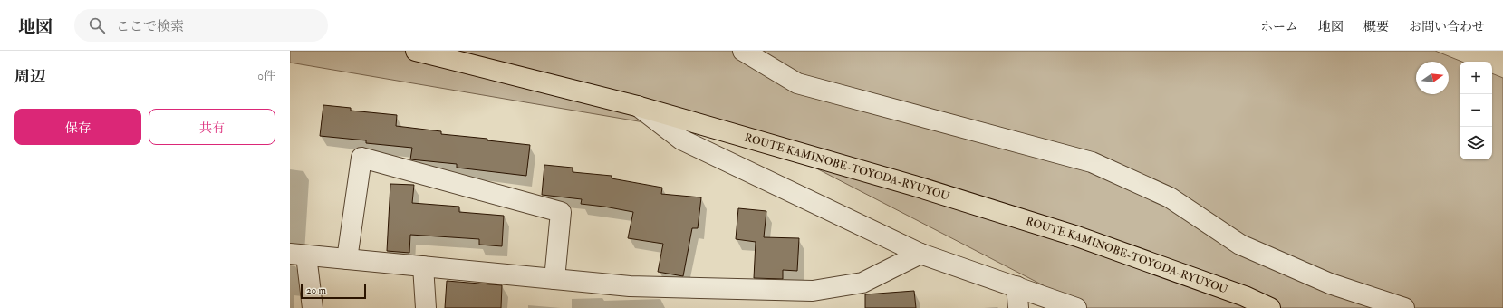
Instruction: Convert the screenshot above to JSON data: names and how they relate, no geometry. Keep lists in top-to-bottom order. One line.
{"streets":{"main road":["ROUTE KAMINOBE-TOYODA-RYUYOU"]},"scale_bar":"20 m","north":"right","page":{"header":"地図","search":"ここで検索","nav":["ホーム","地図","概要","お問い合わせ"],"heading":["周辺","0件"],"map_buttons":["+","−"],"buttons":["保存","共有"],"scale":"20 m"}}
